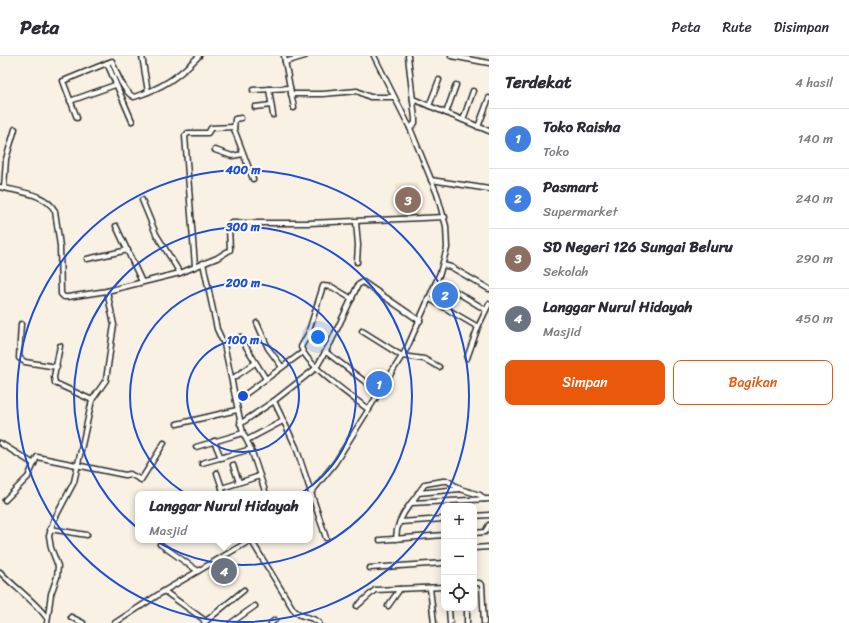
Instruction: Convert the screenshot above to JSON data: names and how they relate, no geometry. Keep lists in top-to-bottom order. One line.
{"page":{"header":"Peta","nav":["Peta","Rute","Disimpan"],"heading":["Terdekat","4 hasil"],"list":[{"mark":"1","name":"Toko Raisha","note":"Toko","value":"140 m"},{"mark":"2","name":"Pasmart","note":"Supermarket","value":"240 m"},{"mark":"3","name":"SD Negeri 126 Sungai Beluru","note":"Sekolah","value":"290 m"},{"mark":"4","name":"Langgar Nurul Hidayah","note":"Masjid","value":"450 m"}],"pins":["3","2","1","4"],"buttons":["Simpan","Bagikan"],"popup":["Langgar Nurul Hidayah","Masjid"],"map_buttons":["+","−"]},"rings":["400 m","300 m","200 m","100 m"]}
